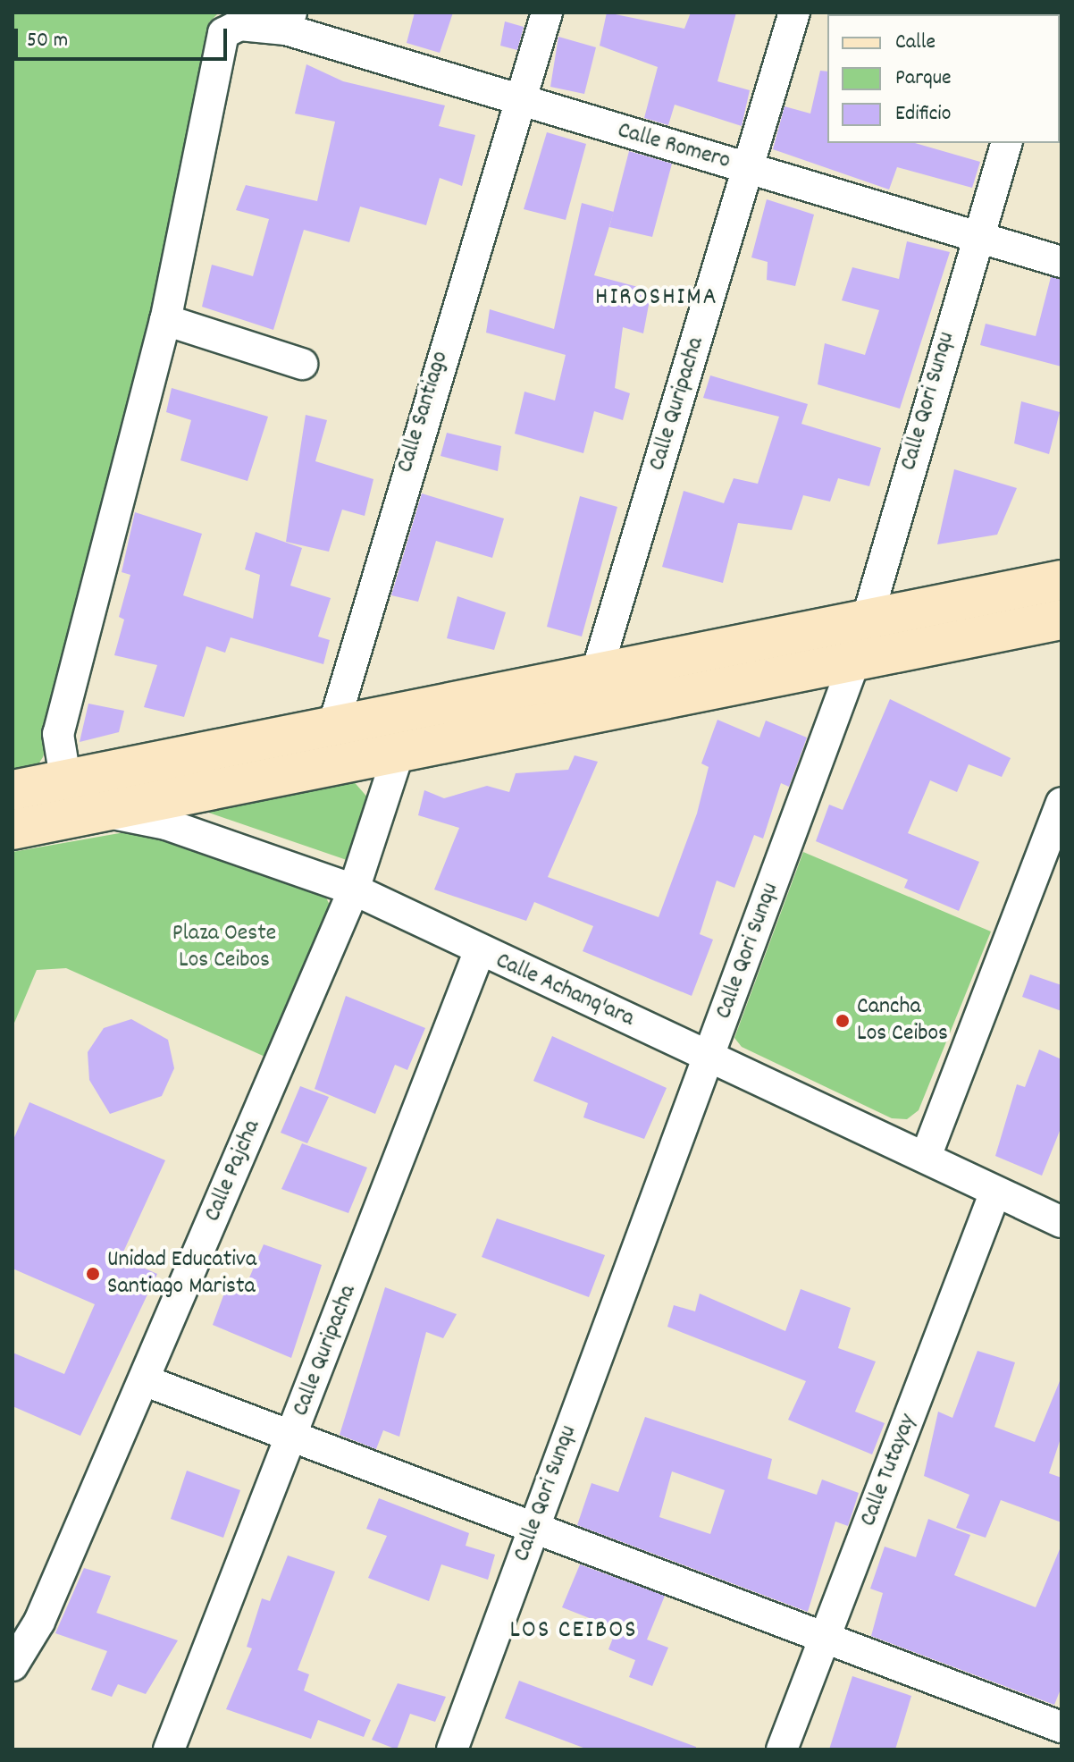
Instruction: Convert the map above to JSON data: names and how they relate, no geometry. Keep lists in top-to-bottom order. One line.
{"streets":{"street":["Calle Romero","Calle Qori Sunqu","Calle Quripacha","Calle Santiago","Calle Achanq'ara","Calle Pajcha","Calle Tutayay"]},"crossings":[["Calle Romero","Calle Qori Sunqu"],["Calle Romero","Calle Quripacha"],["Calle Romero","Calle Santiago"],["Calle Qori Sunqu","Calle Achanq'ara"],["Calle Quripacha","Calle Achanq'ara"],["Calle Achanq'ara","Calle Pajcha"],["Calle Achanq'ara","Calle Tutayay"]],"districts":["HIROSHIMA","LOS CEIBOS"],"parks":["Plaza Oeste Los Ceibos"],"places":["Cancha Los Ceibos","Unidad Educativa Santiago Marista"],"legend":["Calle","Parque","Edificio"],"scale_bar":"50 m"}
